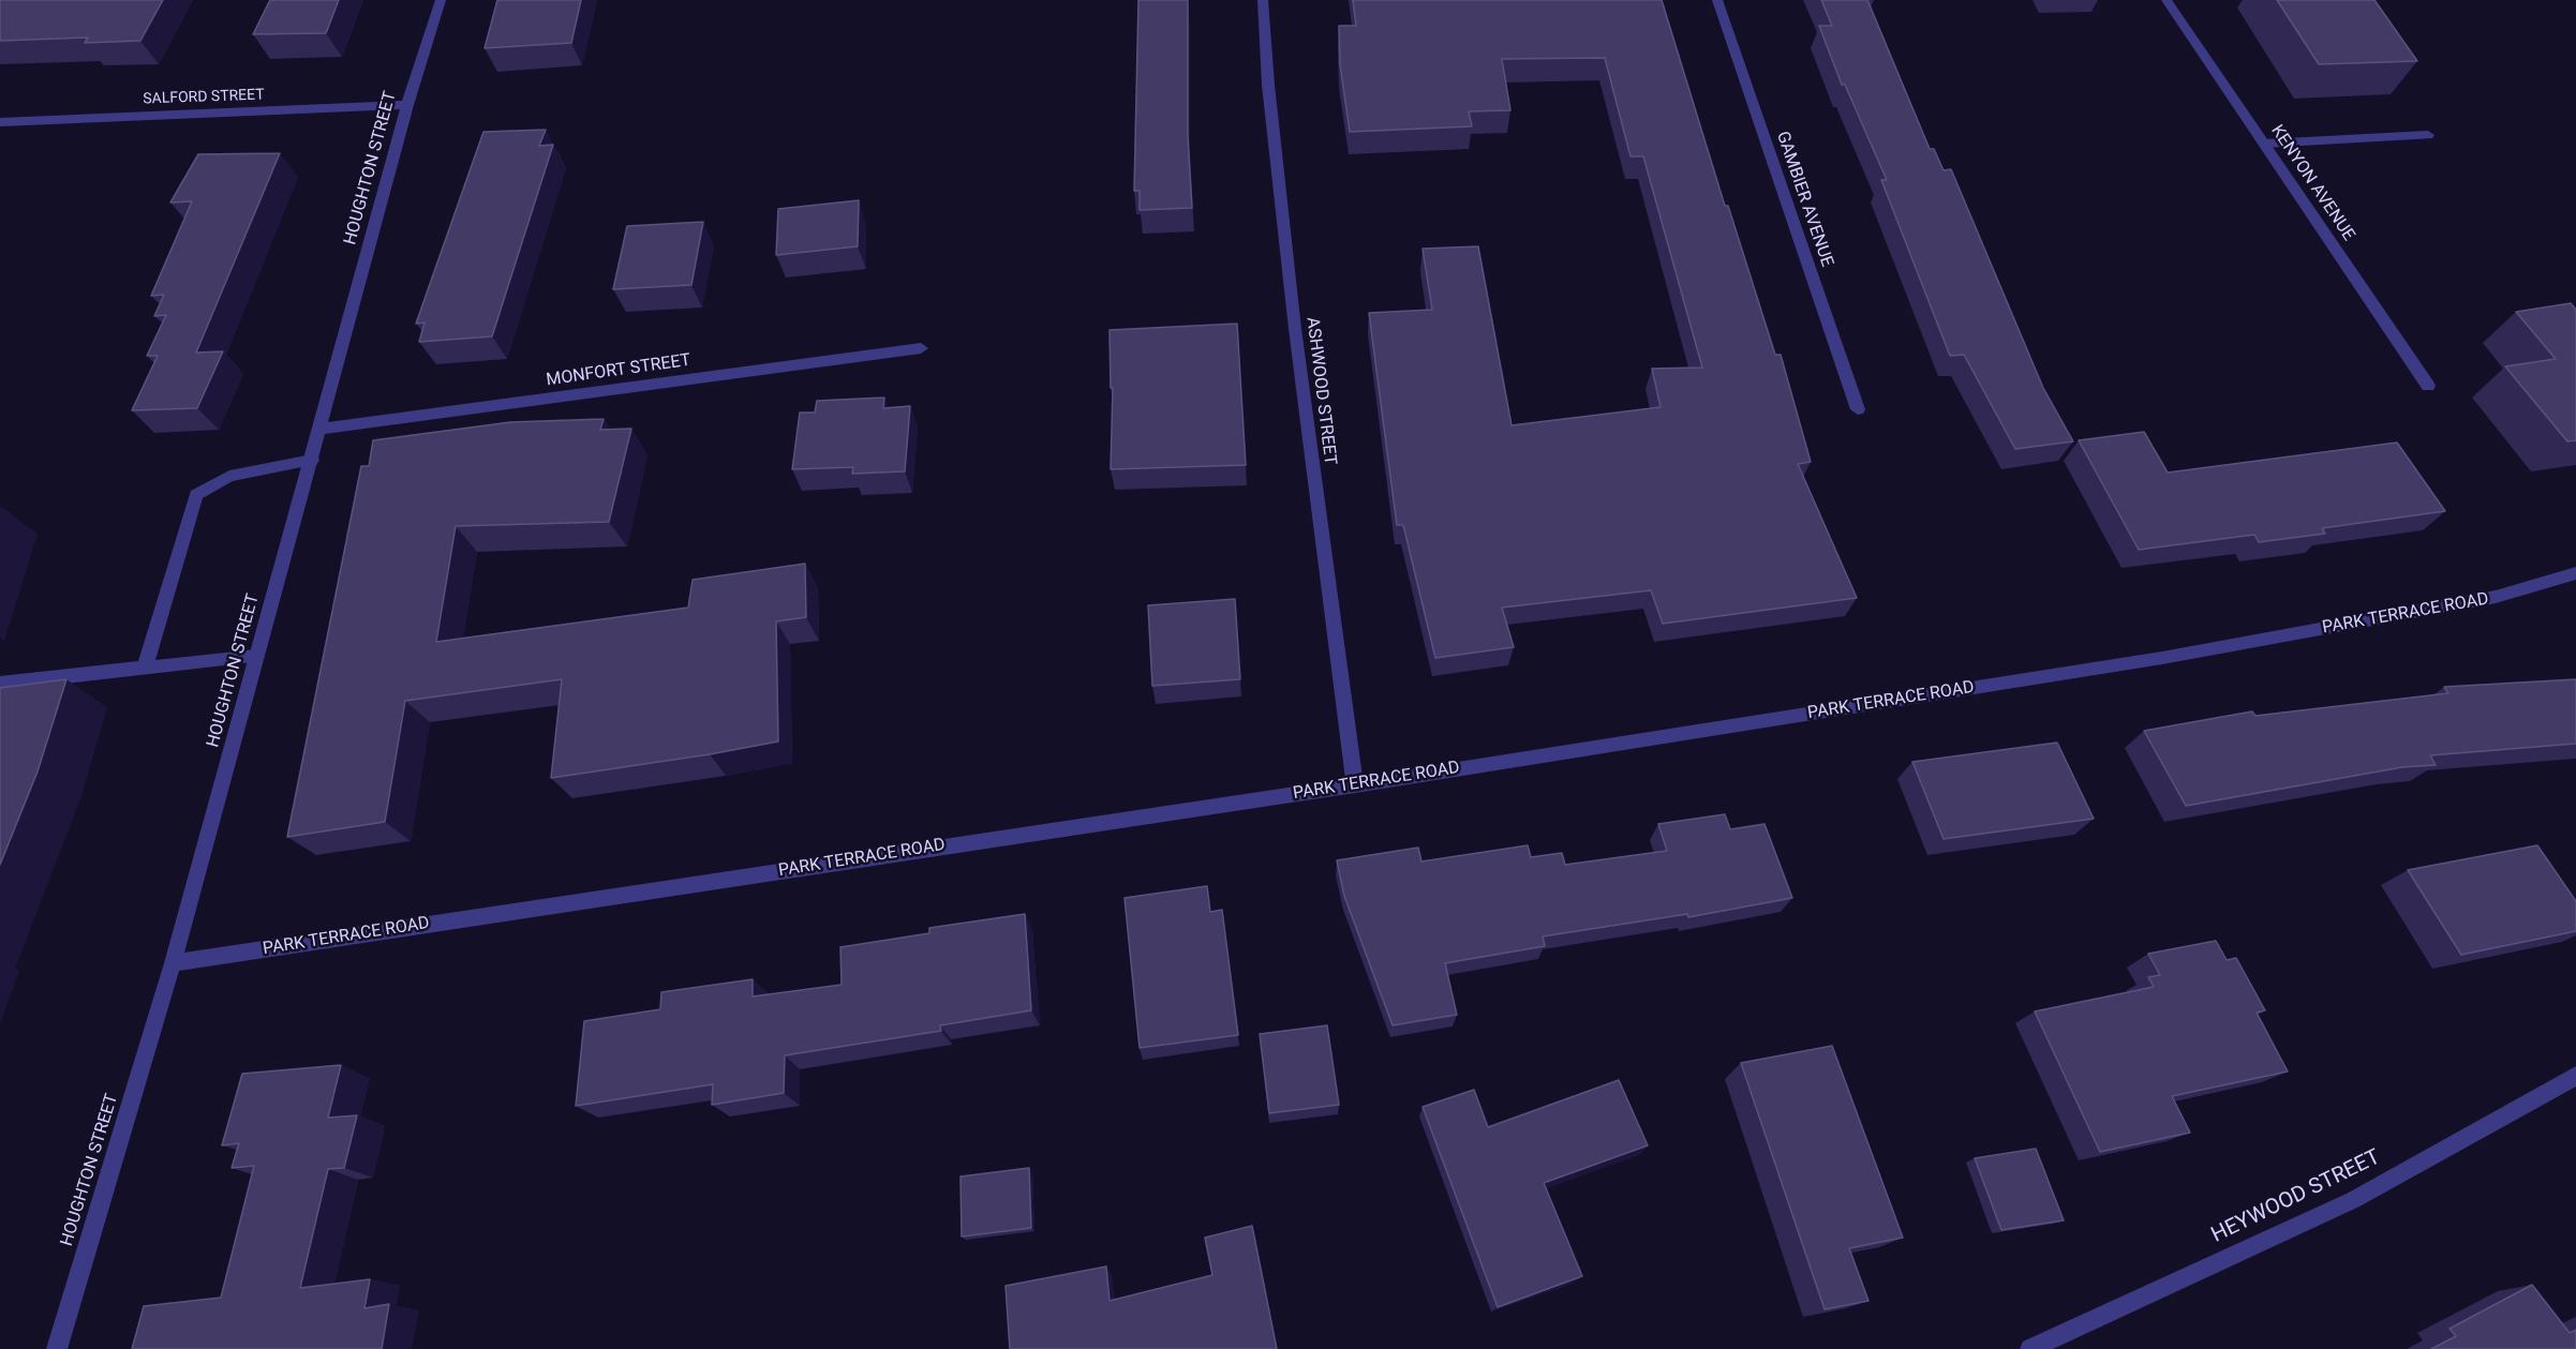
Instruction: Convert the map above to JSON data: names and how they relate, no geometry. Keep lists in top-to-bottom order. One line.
{"streets":{"street":["SALFORD STREET","HOUGHTON STREET","KENYON AVENUE","GAMBIER AVENUE","MONFORT STREET","ASHWOOD STREET","PARK TERRACE ROAD","HEYWOOD STREET"]},"crossings":[["SALFORD STREET","HOUGHTON STREET"],["HOUGHTON STREET","MONFORT STREET"],["HOUGHTON STREET","PARK TERRACE ROAD"],["ASHWOOD STREET","PARK TERRACE ROAD"]]}
